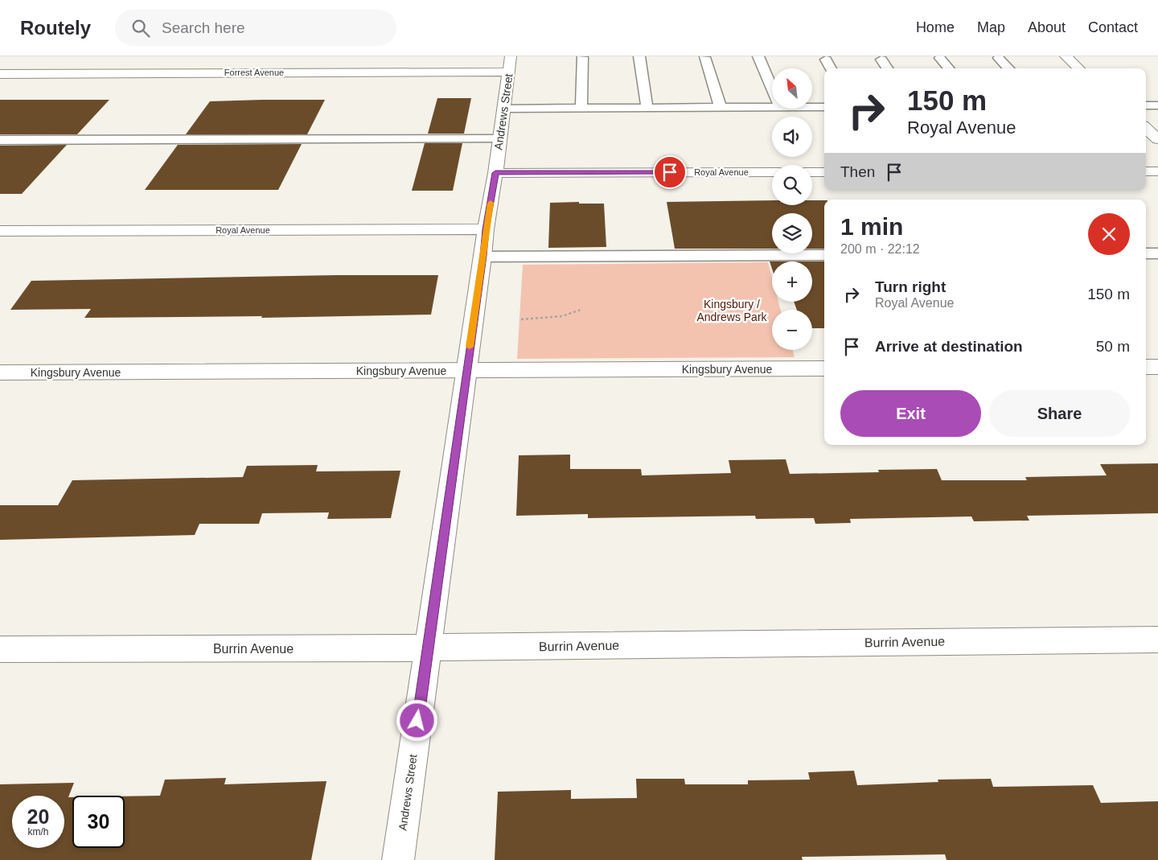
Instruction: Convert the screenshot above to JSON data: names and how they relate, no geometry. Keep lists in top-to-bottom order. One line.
{"streets":{"street":["Forrest Avenue","Andrews Street","Royal Avenue","Kingsbury Avenue","Burrin Avenue"]},"crossings":[["Forrest Avenue","Andrews Street"],["Andrews Street","Royal Avenue"],["Andrews Street","Kingsbury Avenue"],["Andrews Street","Burrin Avenue"]],"parks":["Kingsbury / Andrews Park"],"north":"top left","page":{"header":"Routely","search":"Search here","nav":["Home","Map","About","Contact"],"map_buttons":["+","−"],"turn":["150 m","Royal Avenue"],"then":"Then","heading":["1 min","200 m · 22:12"],"list":[{"name":"Turn right","note":"Royal Avenue","value":"150 m"},{"name":"Arrive at destination","value":"50 m"}],"buttons":["Exit","Share"],"speed":"20 km/h","limit":"30"}}
